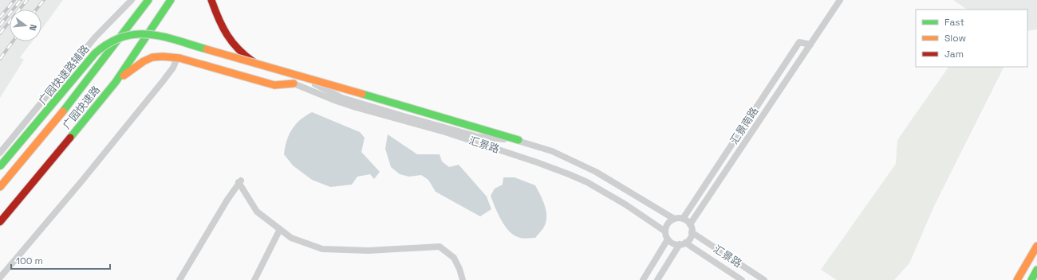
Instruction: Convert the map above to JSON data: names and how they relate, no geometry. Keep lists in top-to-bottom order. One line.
{"streets":{"main road":["广园快速路"],"street":["广园快速路辅路","汇景南路","汇景路"]},"crossings":[["汇景南路","汇景路"]],"legend":["Fast","Slow","Jam"],"scale_bar":"100 m","north":"right"}
